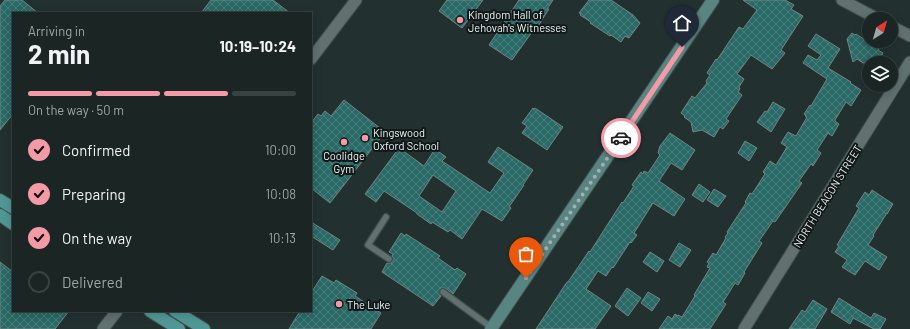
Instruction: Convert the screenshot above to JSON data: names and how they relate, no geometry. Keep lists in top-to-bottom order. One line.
{"streets":{"street":["NORTH BEACON STREET"]},"places":["Kingdom Hall of Jehovah's Witnesses","Kingswood Oxford School","Coolidge Gym","The Luke"],"north":"top right","page":{"heading":["2 min","Arriving in","10:19–10:24"],"bar":"On the way · 50 m","list":[["Confirmed","10:00"],["Preparing","10:08"],["On the way","10:13"],"Delivered"]}}
